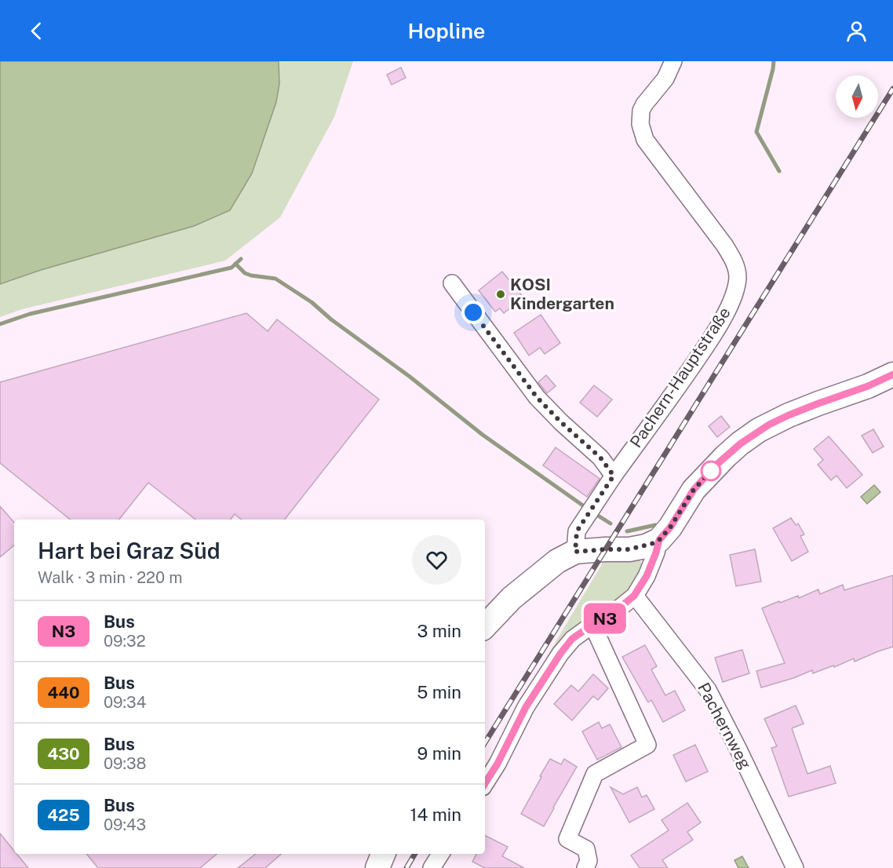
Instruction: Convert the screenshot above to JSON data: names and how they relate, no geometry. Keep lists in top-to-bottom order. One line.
{"streets":{"street":["Pachern-Hauptstraße","Pachernweg"]},"places":["KOSI Kindergarten"],"lines":["bus line N3"],"north":"bottom","page":{"header":"Hopline","on_map":"N3","heading":["Hart bei Graz Süd","Walk · 3 min · 220 m"],"list":[{"mark":"N3","name":"Bus","note":"09:32","value":"3 min"},{"mark":"440","name":"Bus","note":"09:34","value":"5 min"},{"mark":"430","name":"Bus","note":"09:38","value":"9 min"},{"mark":"425","name":"Bus","note":"09:43","value":"14 min"}]}}
